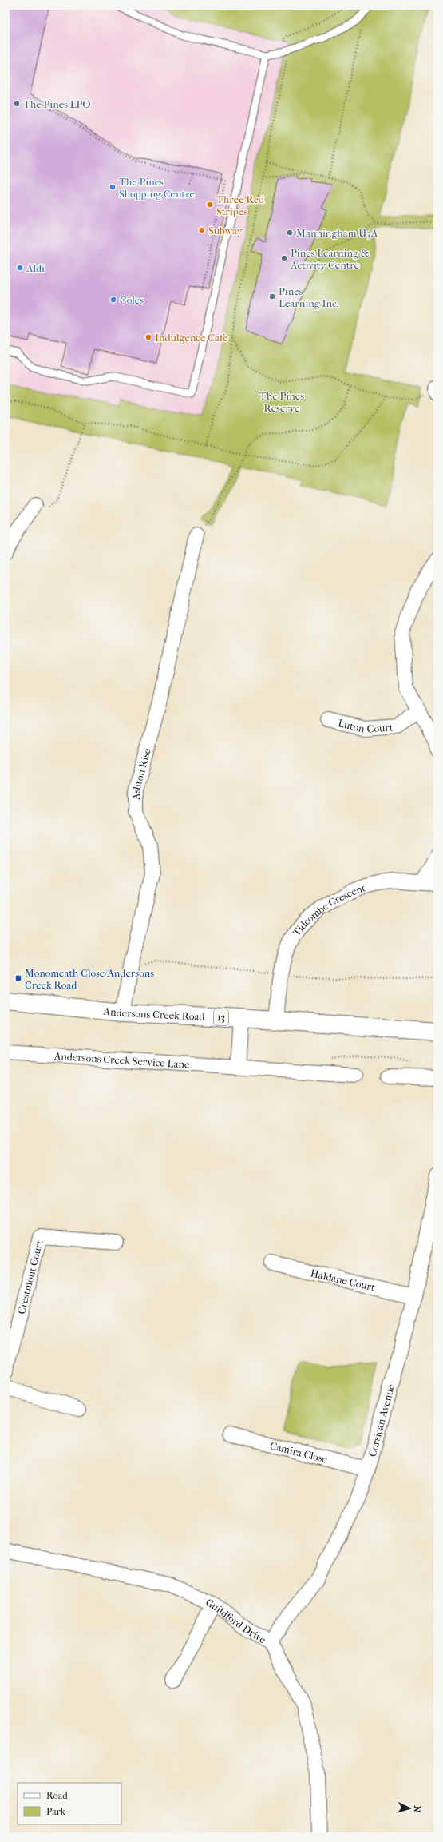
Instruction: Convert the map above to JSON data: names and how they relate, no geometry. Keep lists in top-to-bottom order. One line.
{"streets":{"main road":["Andersons Creek Road","13"],"street":["Luton Court","Ashton Rise","Tidcombe Crescent","Andersons Creek Service Lane","Crestmont Court","Haldane Court","Corsican Avenue","Camira Close","Guildford Drive"]},"crossings":[["Ashton Rise","Andersons Creek Road"],["Tidcombe Crescent","Andersons Creek Road"],["Haldane Court","Corsican Avenue"],["Corsican Avenue","Camira Close"],["Corsican Avenue","Guildford Drive"]],"parks":["The Pines Reserve"],"places":{"other":["The Pines LPO","The Pines Shopping Centre","Three Red Stripes","Subway","Manningham U3A","Pines Learning & Activity Centre","Aldi","Pines Learning Inc.","Coles","Indulgence Cafe"],"transit":["Monomeath Close/Andersons Creek Road"]},"legend":["Road","Park"],"north":"right"}
